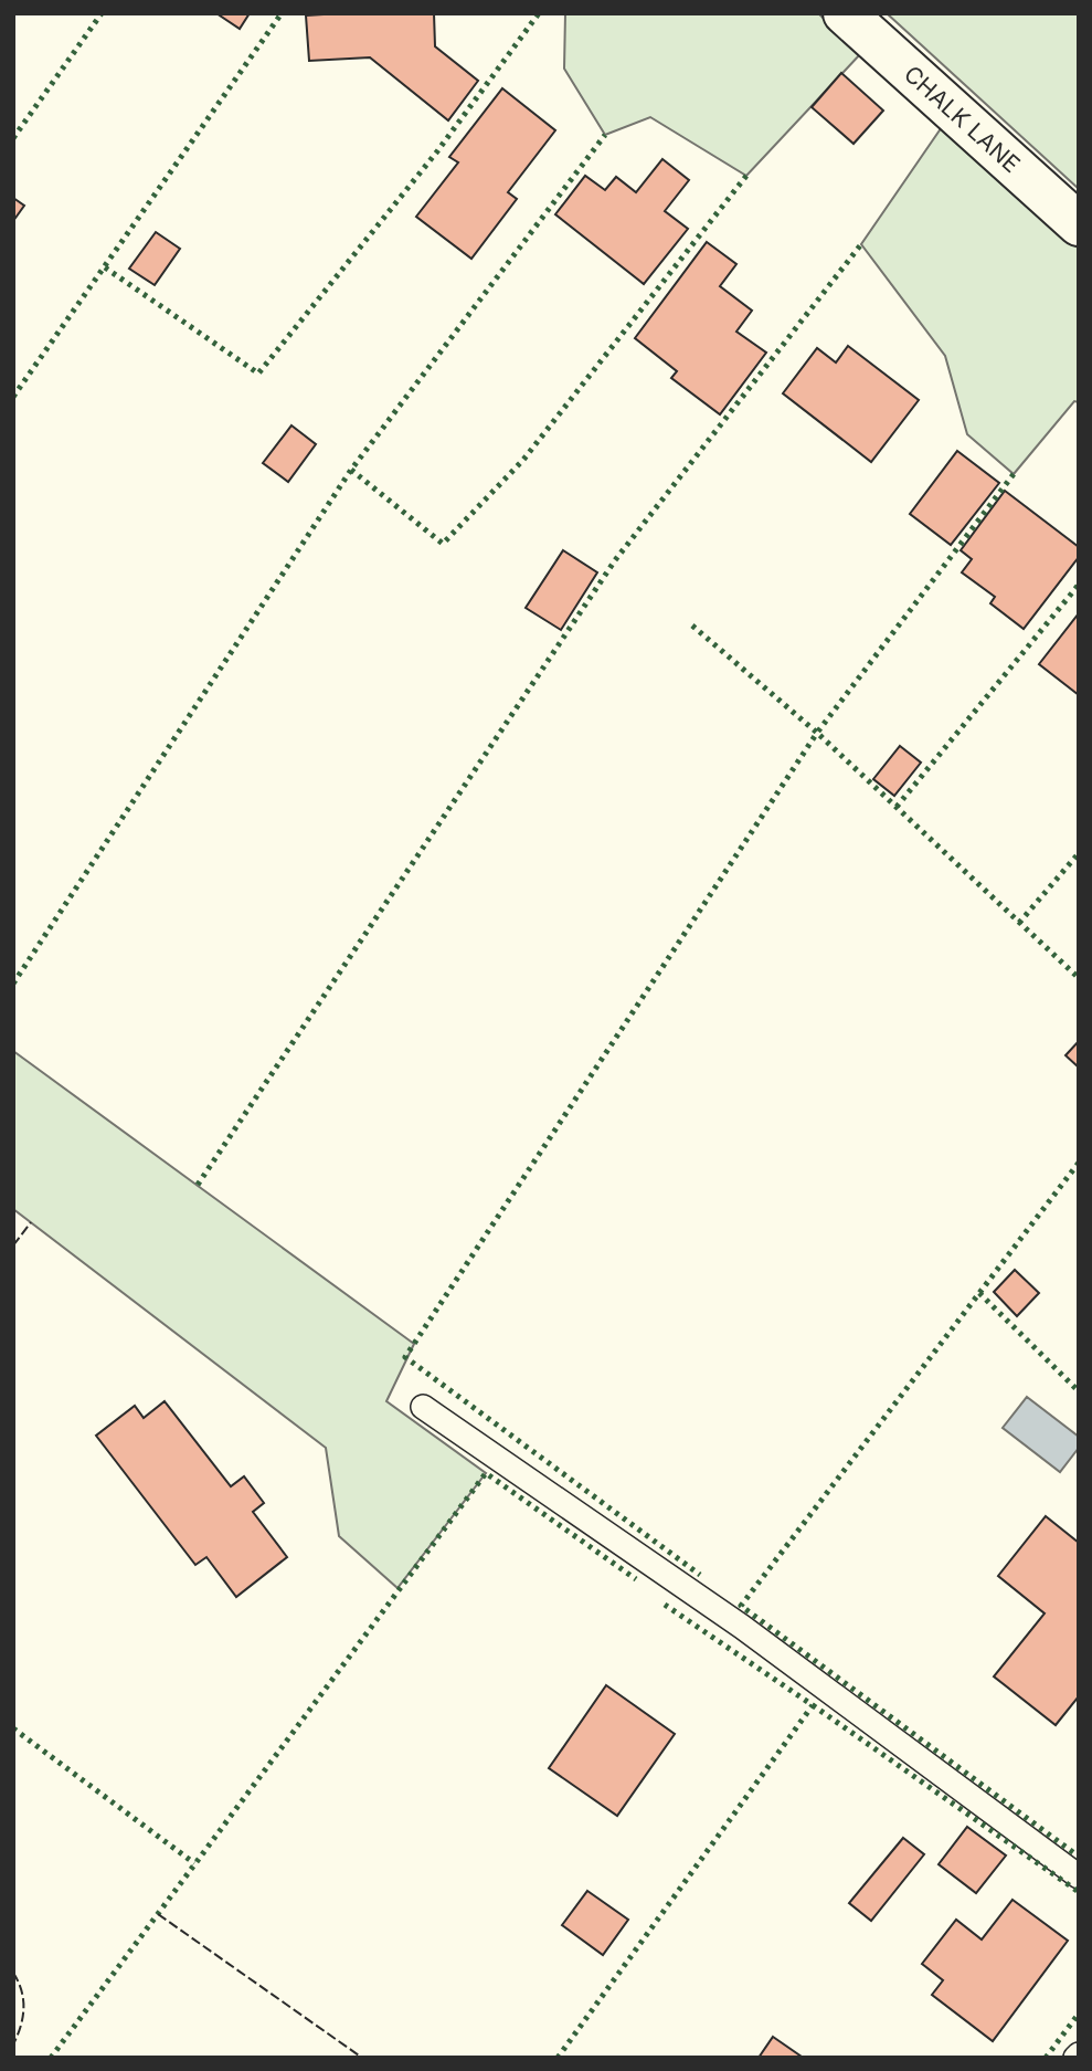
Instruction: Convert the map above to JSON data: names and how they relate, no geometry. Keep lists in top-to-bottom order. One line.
{"streets":{"street":["CHALK LANE"]}}
